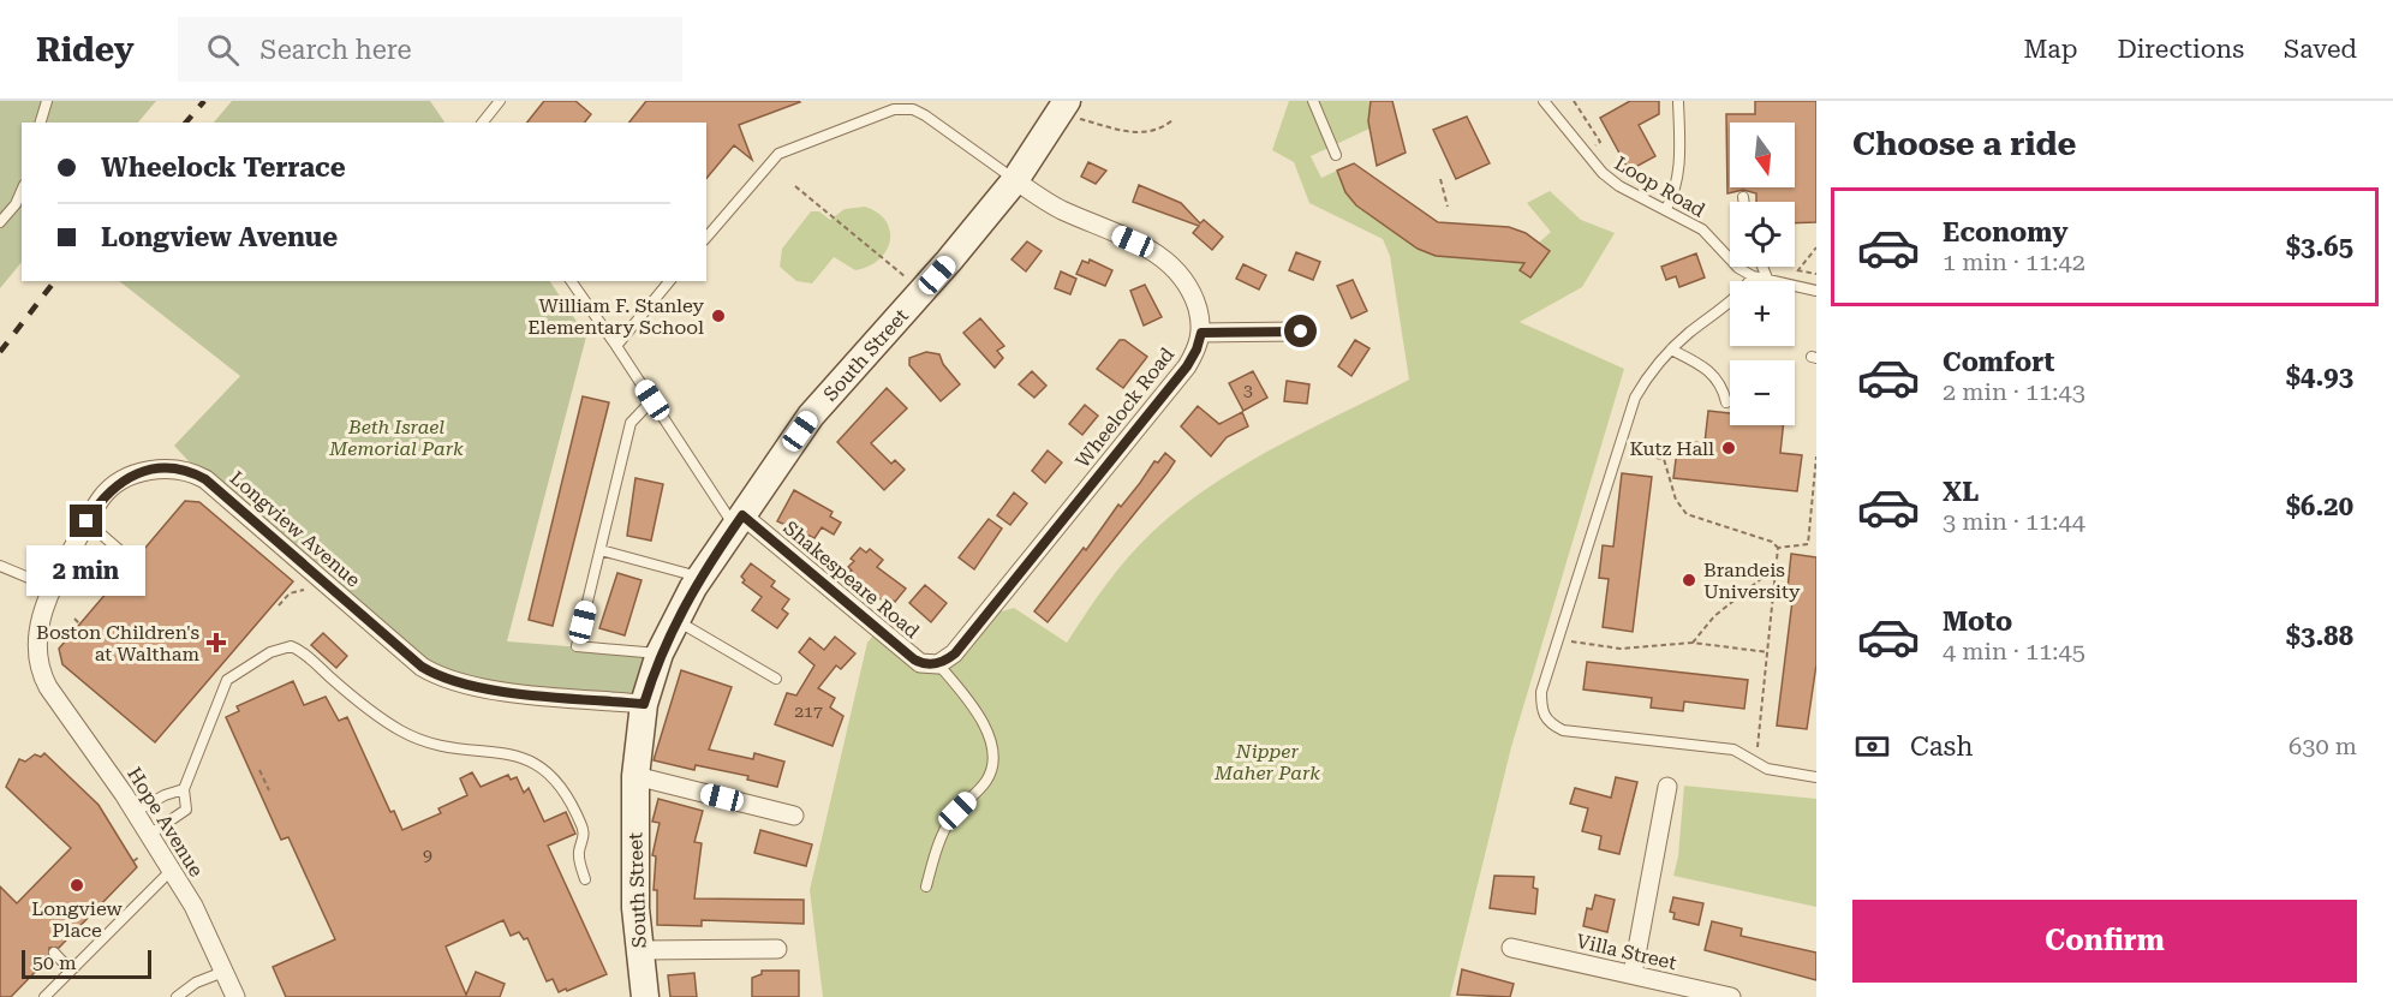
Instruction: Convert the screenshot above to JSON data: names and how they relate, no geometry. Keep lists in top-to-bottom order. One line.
{"streets":{"main road":["South Street"],"street":["Wheelock Road","Longview Avenue","Shakespeare Road","Hope Avenue","Villa Street"],"lane":["Loop Road"]},"crossings":[["South Street","Longview Avenue"],["South Street","Shakespeare Road"],["Wheelock Road","Shakespeare Road"],["Longview Avenue","Hope Avenue"]],"parks":["Beth Israel Memorial Park","Nipper Maher Park"],"places":{"other":["William F. Stanley Elementary School","Kutz Hall","Brandeis University","Longview Place"],"health":["Boston Children's at Waltham"]},"house_numbers":["3","217","9"],"scale_bar":"50 m","north":"bottom","page":{"header":"Ridey","search":"Search here","nav":["Map","Directions","Saved"],"heading":"Choose a ride","map_buttons":["+","−"],"banner":["Wheelock Terrace","Longview Avenue"],"list":[{"name":"Economy","note":"1 min · 11:42","value":"$3.65"},{"name":"Comfort","note":"2 min · 11:43","value":"$4.93"},{"name":"XL","note":"3 min · 11:44","value":"$6.20"},{"name":"Moto","note":"4 min · 11:45","value":"$3.88"}],"bubble":"2 min","pay":["Cash","630 m"],"buttons":"Confirm","scale":"50 m"}}
